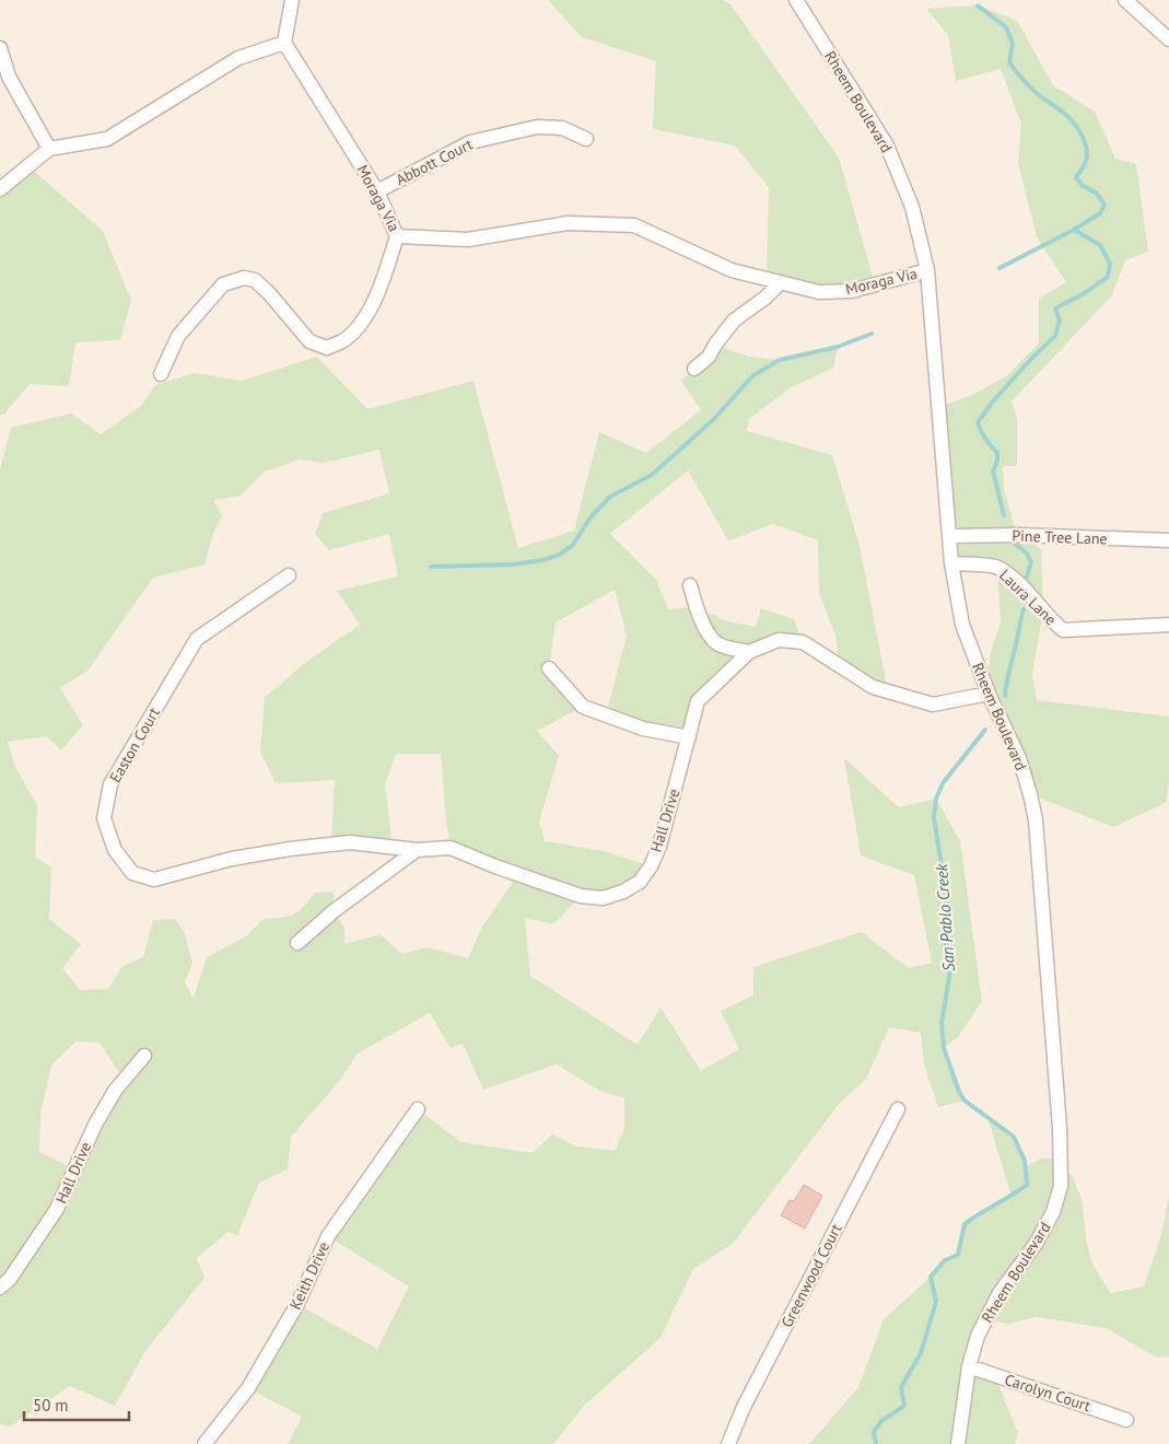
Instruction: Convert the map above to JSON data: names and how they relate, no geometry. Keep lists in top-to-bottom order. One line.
{"streets":{"street":["Rheem Boulevard","Abbott Court","Moraga Via","Pine Tree Lane","Laura Lane","Easton Court","Hall Drive","Keith Drive","Greenwood Court","Carolyn Court"]},"crossings":[["Rheem Boulevard","Moraga Via"],["Rheem Boulevard","Pine Tree Lane"],["Rheem Boulevard","Laura Lane"],["Rheem Boulevard","Hall Drive"],["Rheem Boulevard","Carolyn Court"],["Abbott Court","Moraga Via"],["Easton Court","Hall Drive"]],"water":["San Pablo Creek"],"scale_bar":"50 m"}
